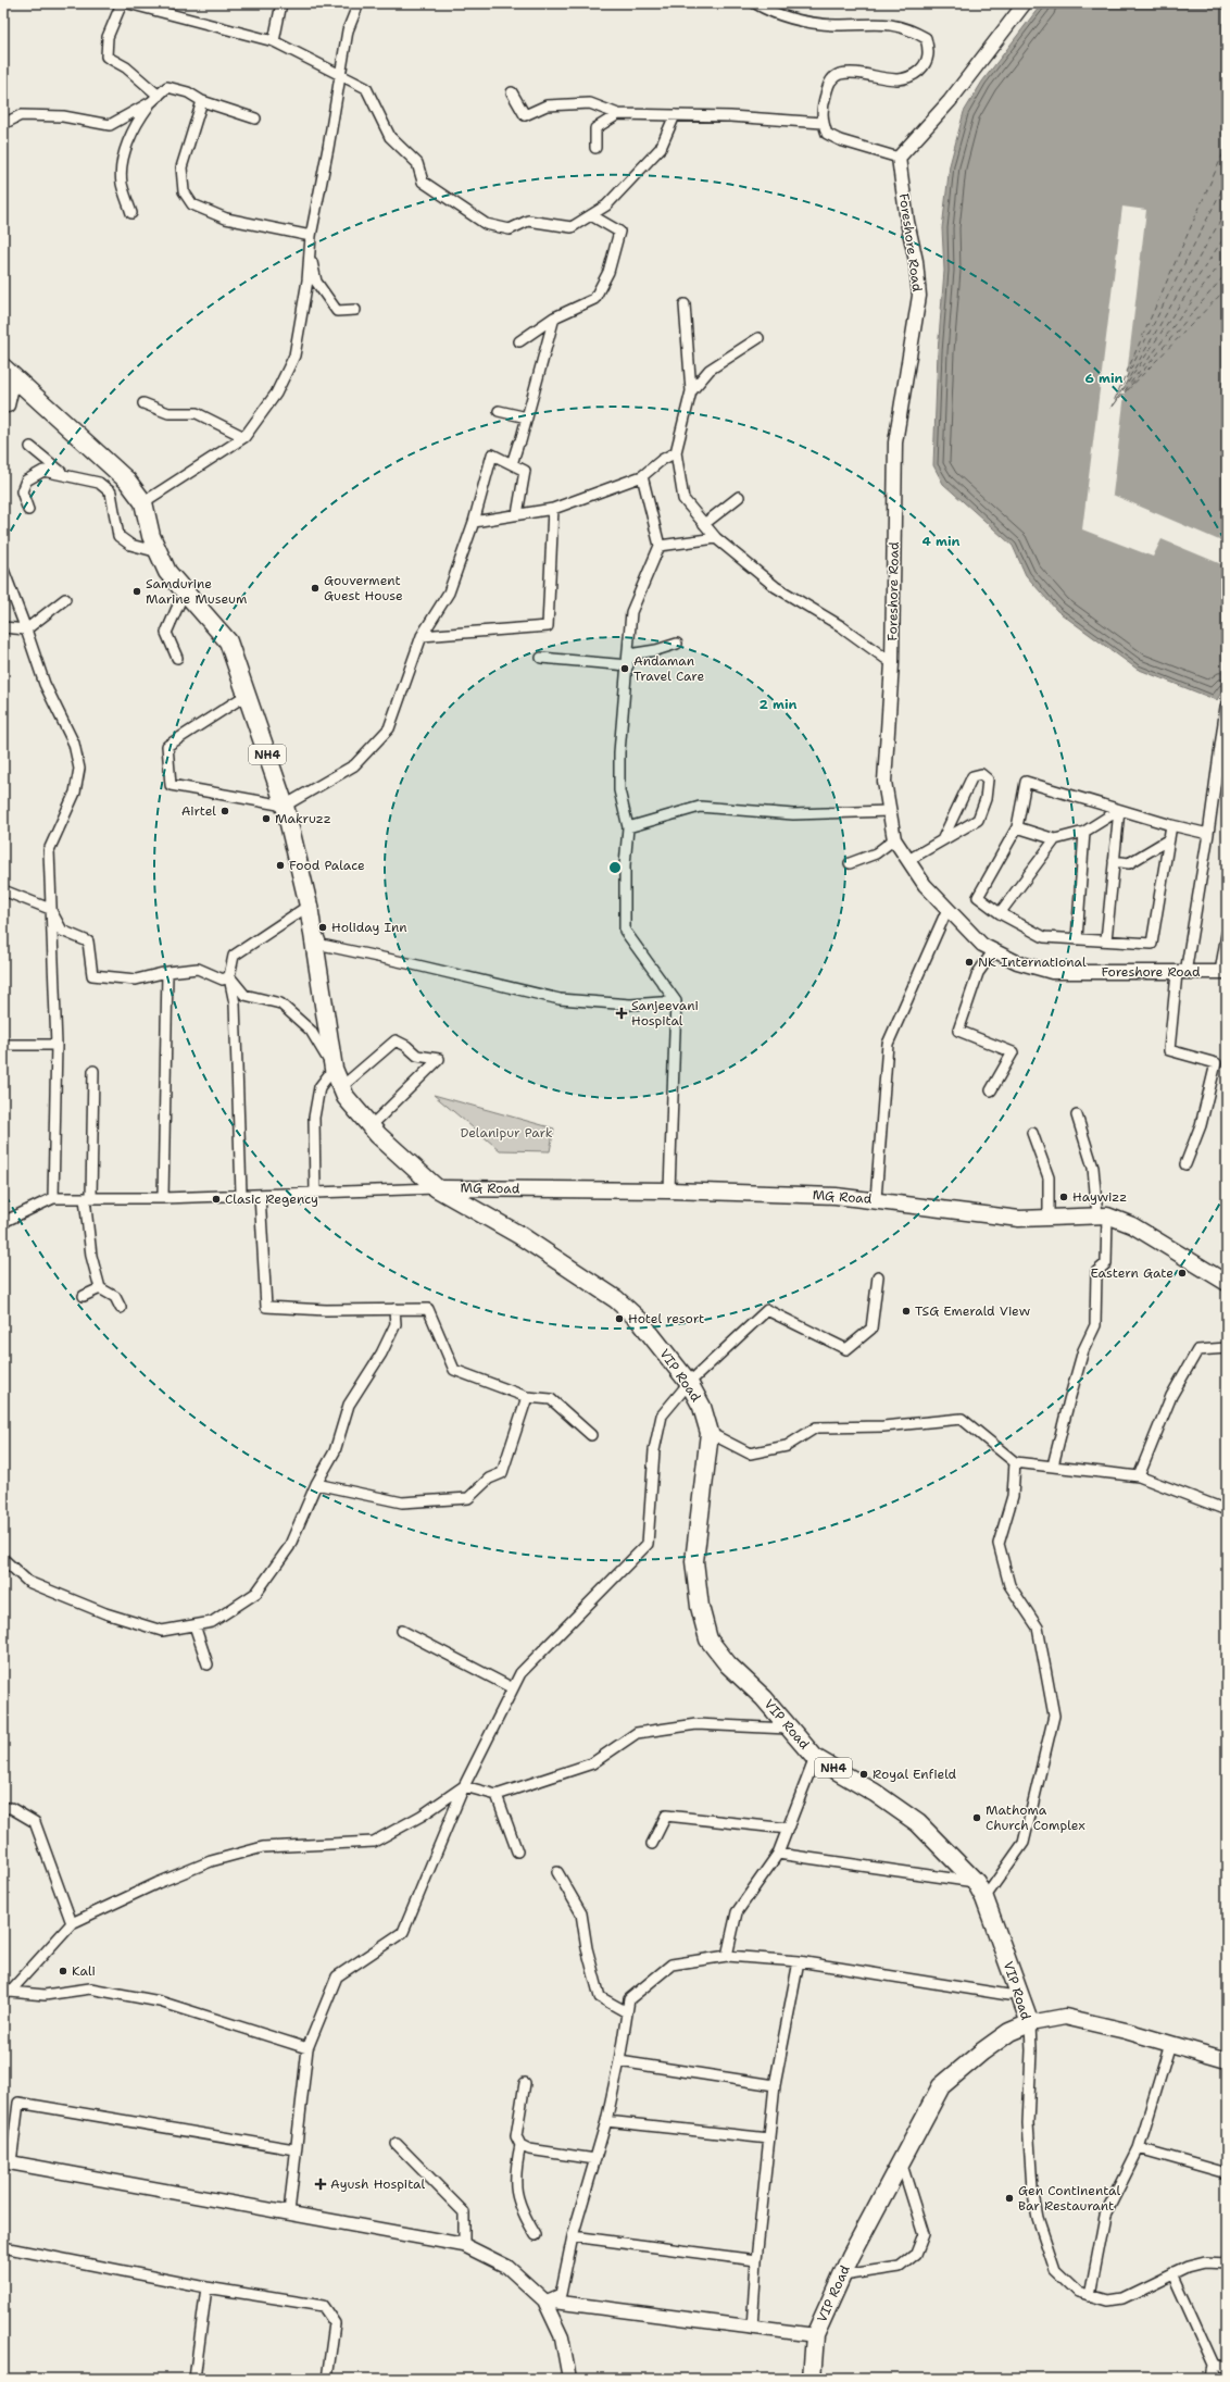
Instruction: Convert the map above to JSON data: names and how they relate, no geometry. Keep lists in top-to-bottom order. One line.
{"streets":{"highway":["NH4","VIP Road"],"main road":["Foreshore Road","MG Road"]},"crossings":[["NH4","MG Road"],["NH4","VIP Road"],["MG Road","VIP Road"]],"parks":["Delanipur Park"],"places":{"other":["Gouverment Guest House","Samdurine Marine Museum","Andaman Travel Care","Airtel","Makruzz","Food Palace","Holiday Inn","NK International","Haywizz","Clasic Regency","Eastern Gate","TSG Emerald View","Hotel resort","Royal Enfield","Mathoma Church Complex","Kali","Gen Continental Bar Restaurant"],"health":["Sanjeevani Hospital","Ayush Hospital"]},"rings":["6 min","4 min","2 min"]}
